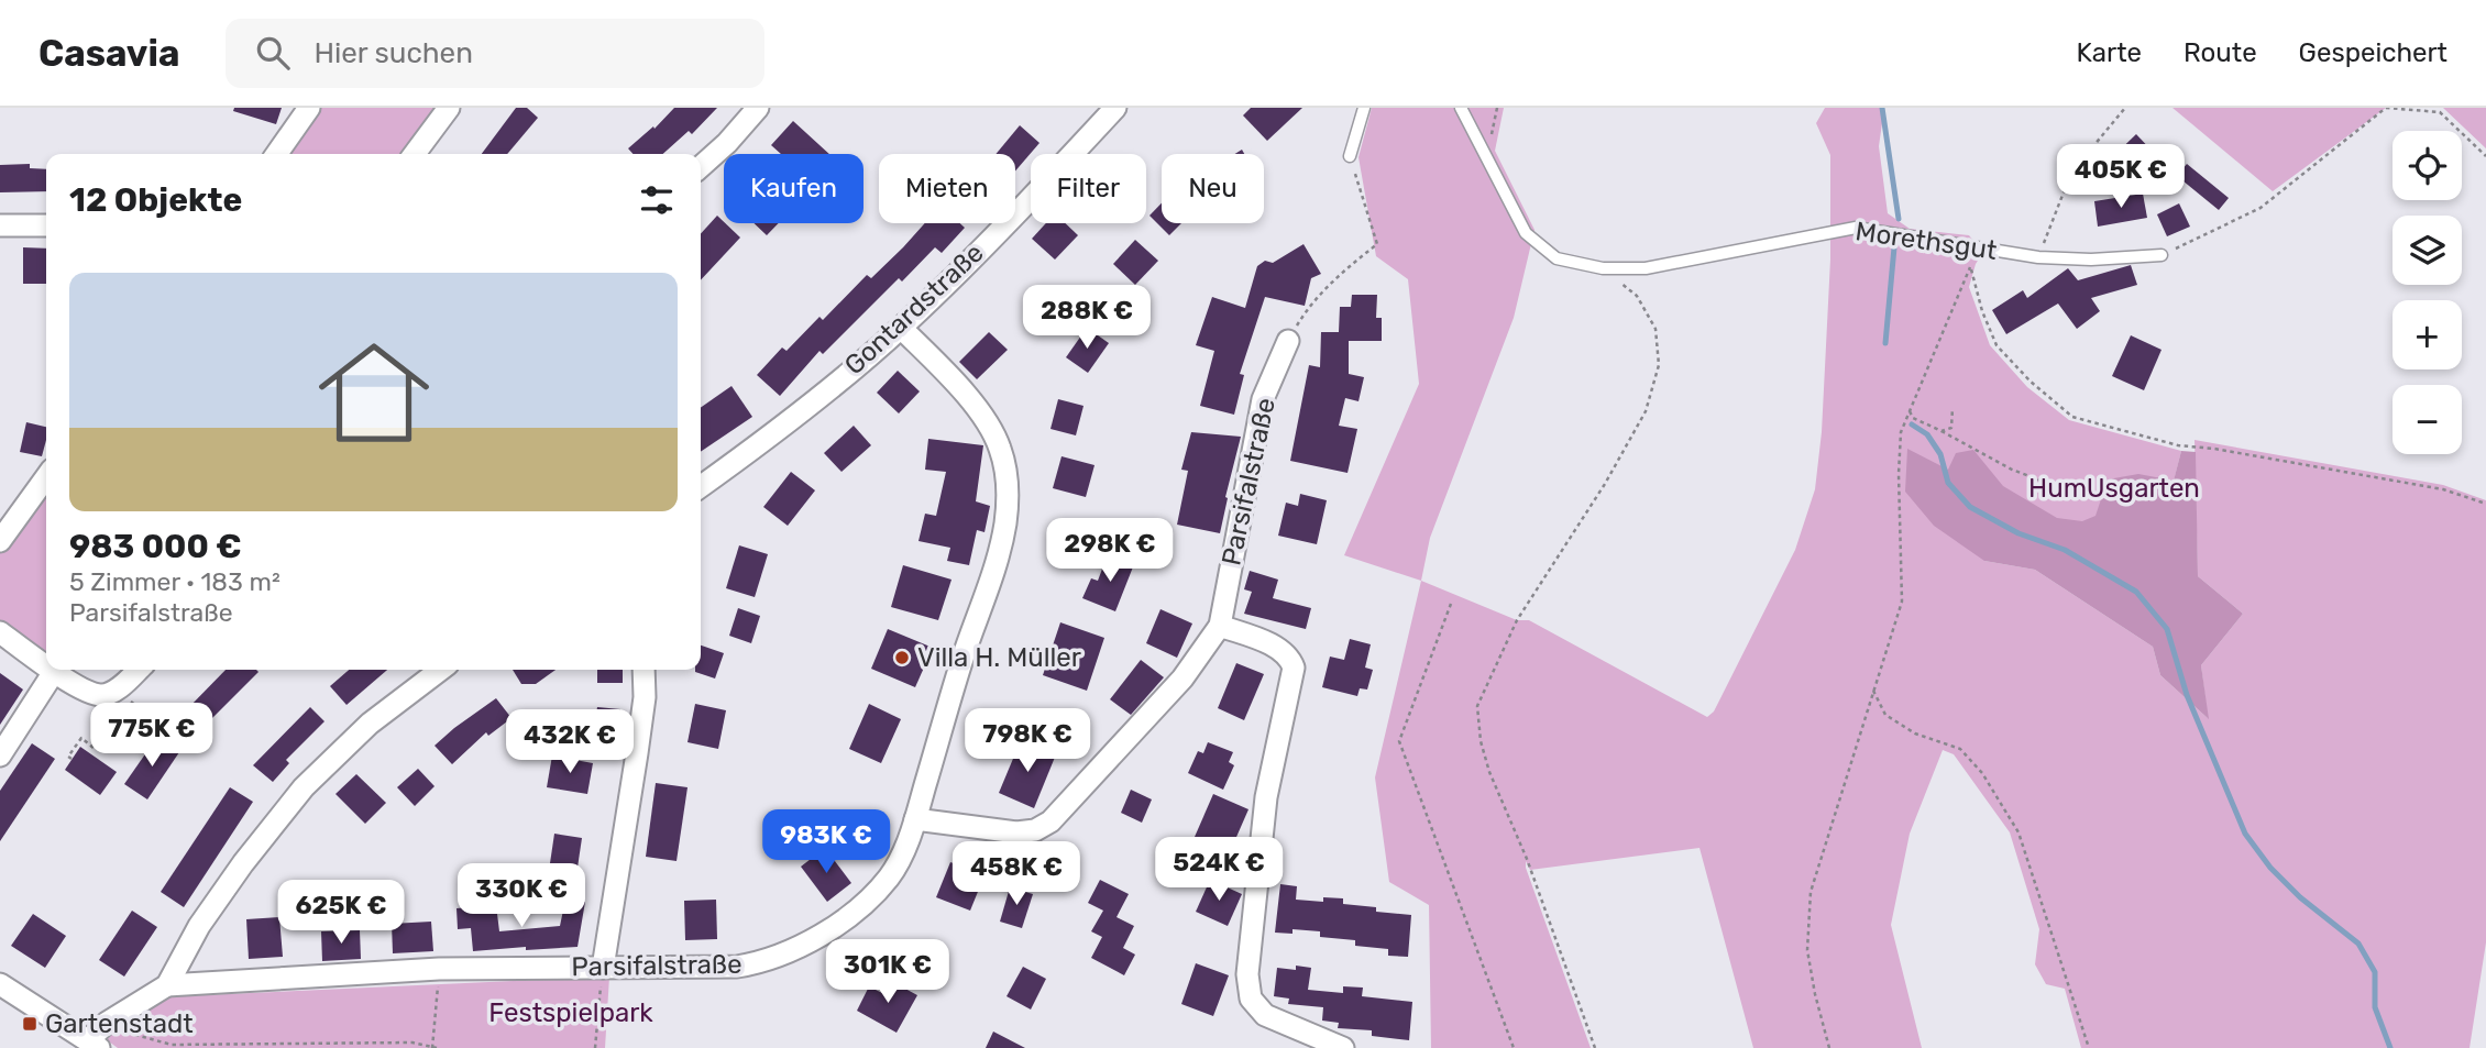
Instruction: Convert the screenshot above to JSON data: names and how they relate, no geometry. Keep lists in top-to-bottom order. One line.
{"streets":{"street":["Gontardstraße","Parsifalstraße"],"lane":["Morethsgut"]},"parks":["HumUsgarten","Festspielpark"],"places":{"other":["Villa H. Müller"],"transit":["Gartenstadt"]},"page":{"header":"Casavia","search":"Hier suchen","nav":["Karte","Route","Gespeichert"],"map_buttons":["+","−"],"price":["405K €","288K €","298K €","775K €","798K €","432K €","983K €","524K €","458K €","330K €","625K €","301K €"],"chip":["Kaufen","Mieten","Filter","Neu"],"heading":"12 Objekte","list":[{"name":"983 000 €","note":"5 Zimmer · 183 m² · Parsifalstraße"}]}}
